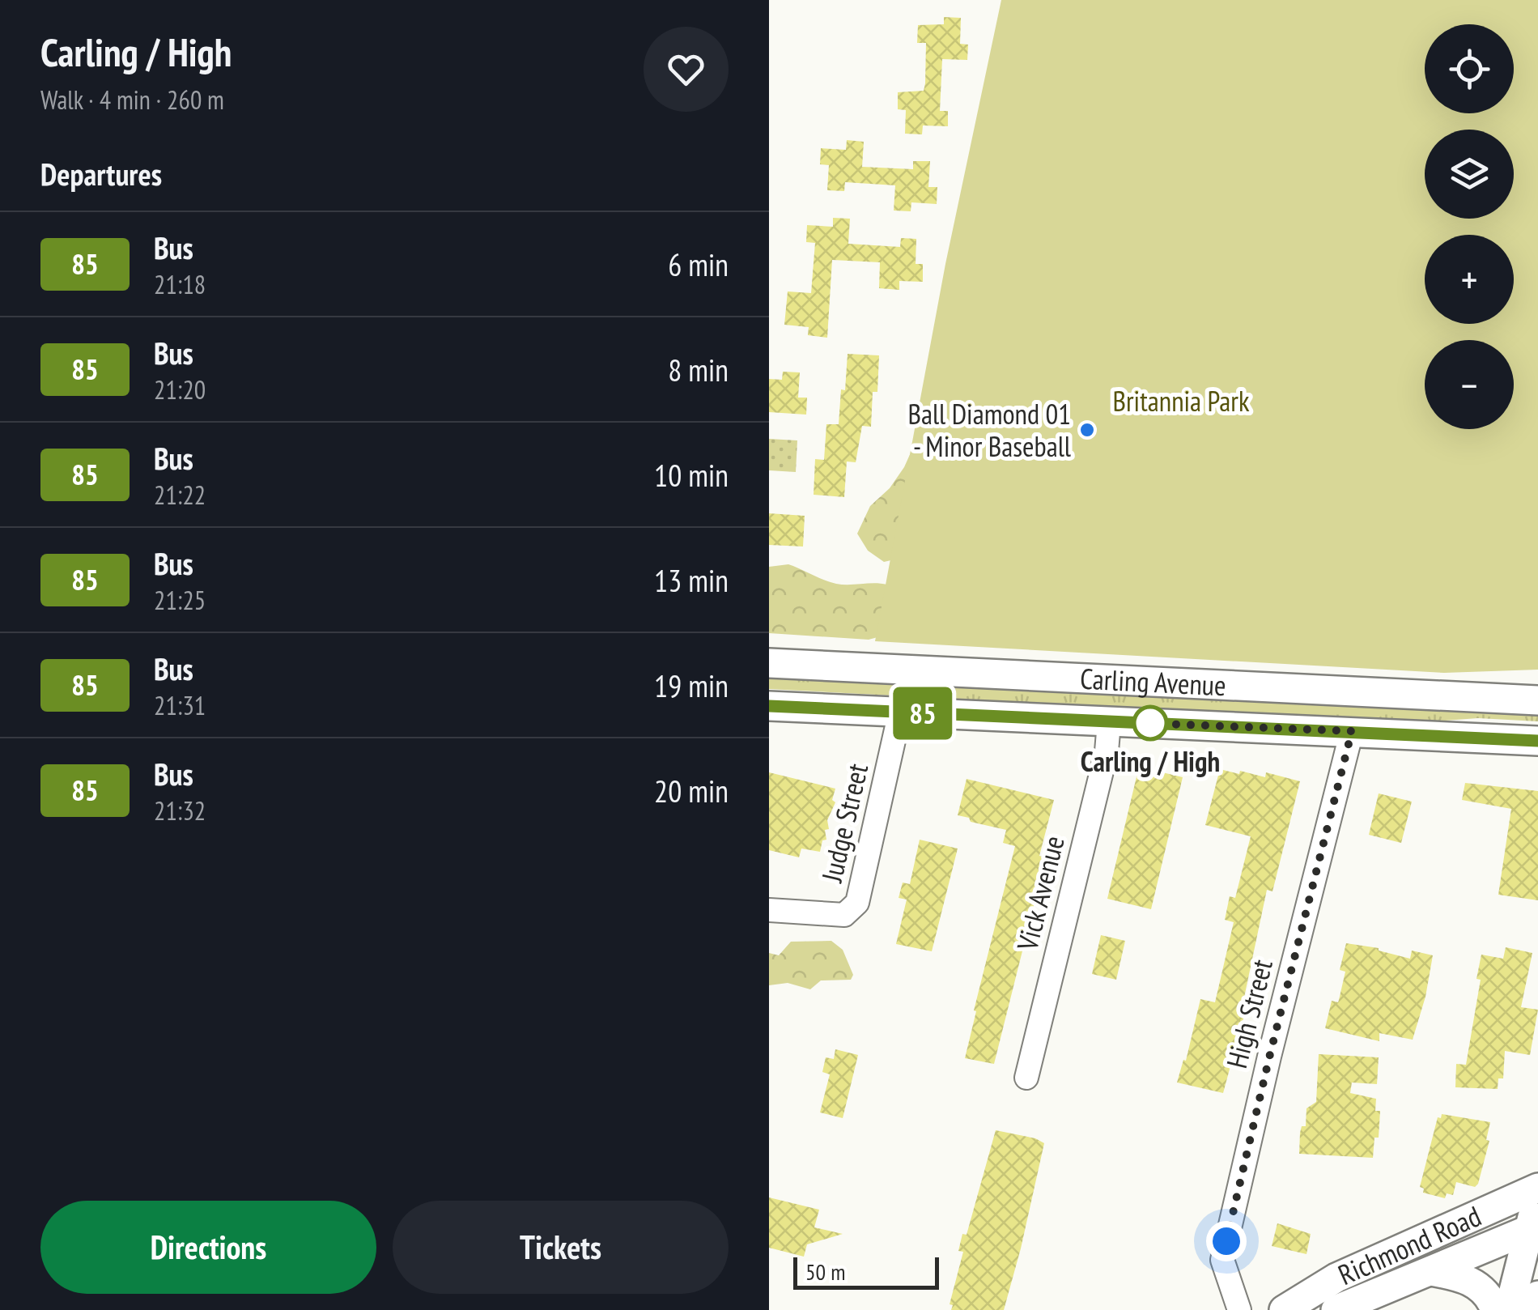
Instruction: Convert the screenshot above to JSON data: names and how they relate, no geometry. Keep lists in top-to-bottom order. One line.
{"streets":{"main road":["Carling Avenue","Richmond Road"],"street":["Judge Street","Vick Avenue","High Street"]},"crossings":[["Carling Avenue","Judge Street"],["Carling Avenue","Vick Avenue"],["Carling Avenue","High Street"]],"parks":["Britannia Park"],"places":["Ball Diamond 01 - Minor Baseball","Carling / High"],"lines":["bus line 85"],"scale_bar":"50 m","page":{"heading":[["Carling / High","Walk · 4 min · 260 m"],"Departures"],"on_map":"85","map_buttons":["+","−"],"list":[{"mark":"85","name":"Bus","note":"21:18","value":"6 min"},{"mark":"85","name":"Bus","note":"21:20","value":"8 min"},{"mark":"85","name":"Bus","note":"21:22","value":"10 min"},{"mark":"85","name":"Bus","note":"21:25","value":"13 min"},{"mark":"85","name":"Bus","note":"21:31","value":"19 min"},{"mark":"85","name":"Bus","note":"21:32","value":"20 min"}],"buttons":["Directions","Tickets"],"scale":"50 m"}}
